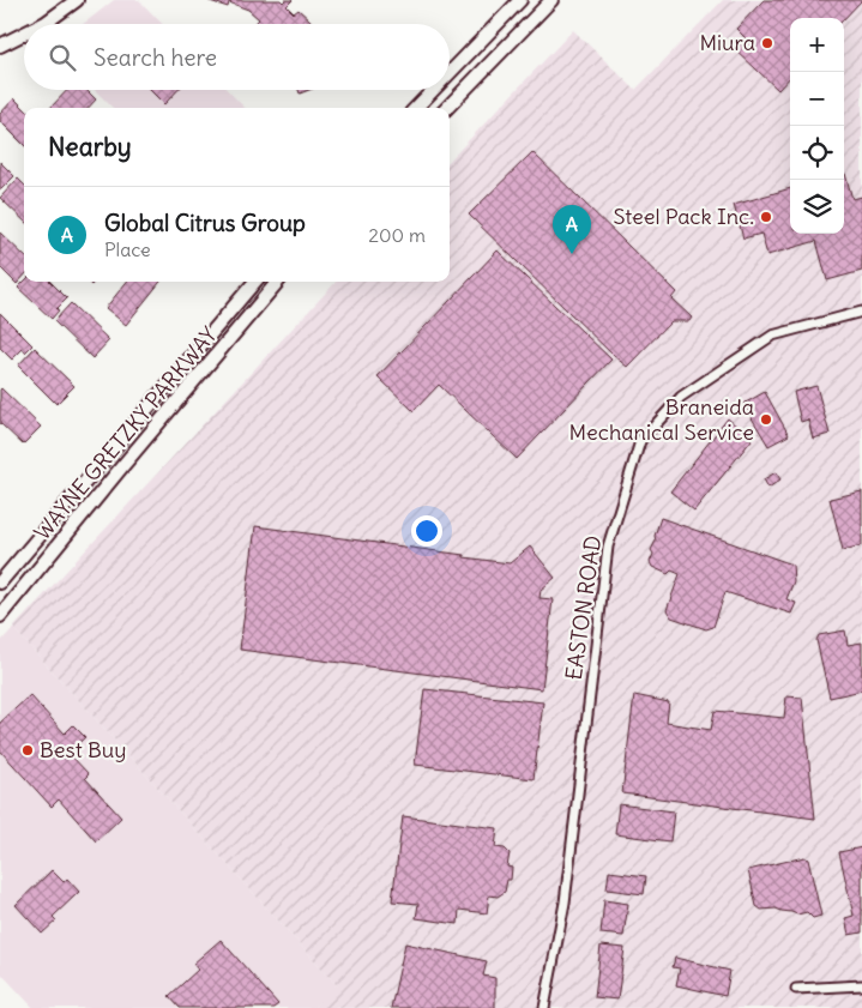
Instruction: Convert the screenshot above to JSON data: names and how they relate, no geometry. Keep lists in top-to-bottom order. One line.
{"streets":{"main road":["WAYNE GRETZKY PARKWAY"],"street":["EASTON ROAD"]},"places":["Miura","Steel Pack Inc.","Braneida Mechanical Service","Best Buy"],"page":{"map_buttons":["+","−"],"search":"Search here","heading":"Nearby","list":[{"mark":"A","name":"Global Citrus Group","note":"Place","value":"200 m"}],"pins":"A"}}
